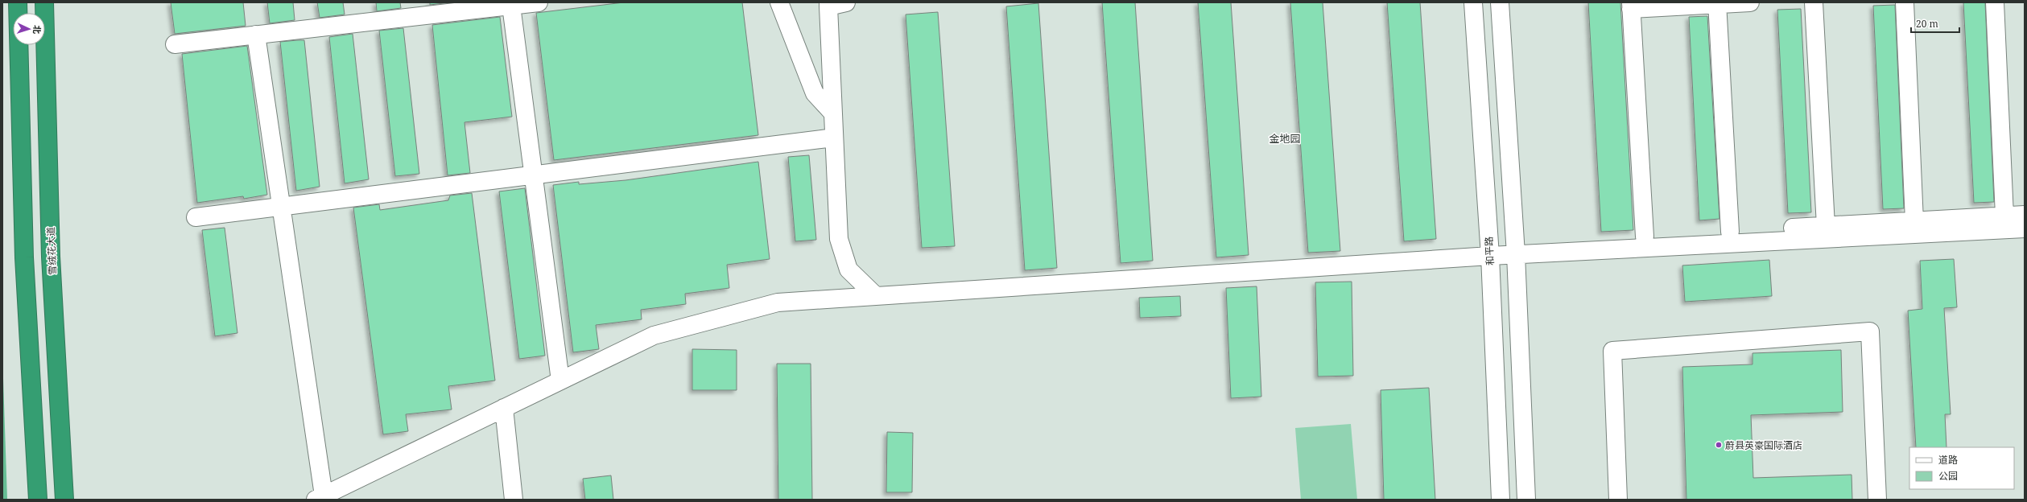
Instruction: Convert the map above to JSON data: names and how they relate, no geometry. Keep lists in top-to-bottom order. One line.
{"streets":{"highway":["雪绒花大道"],"street":["和平路"]},"districts":["金地园"],"places":["蔚县英豪国际酒店"],"legend":["道路","公园"],"scale_bar":"20 m","north":"right"}
